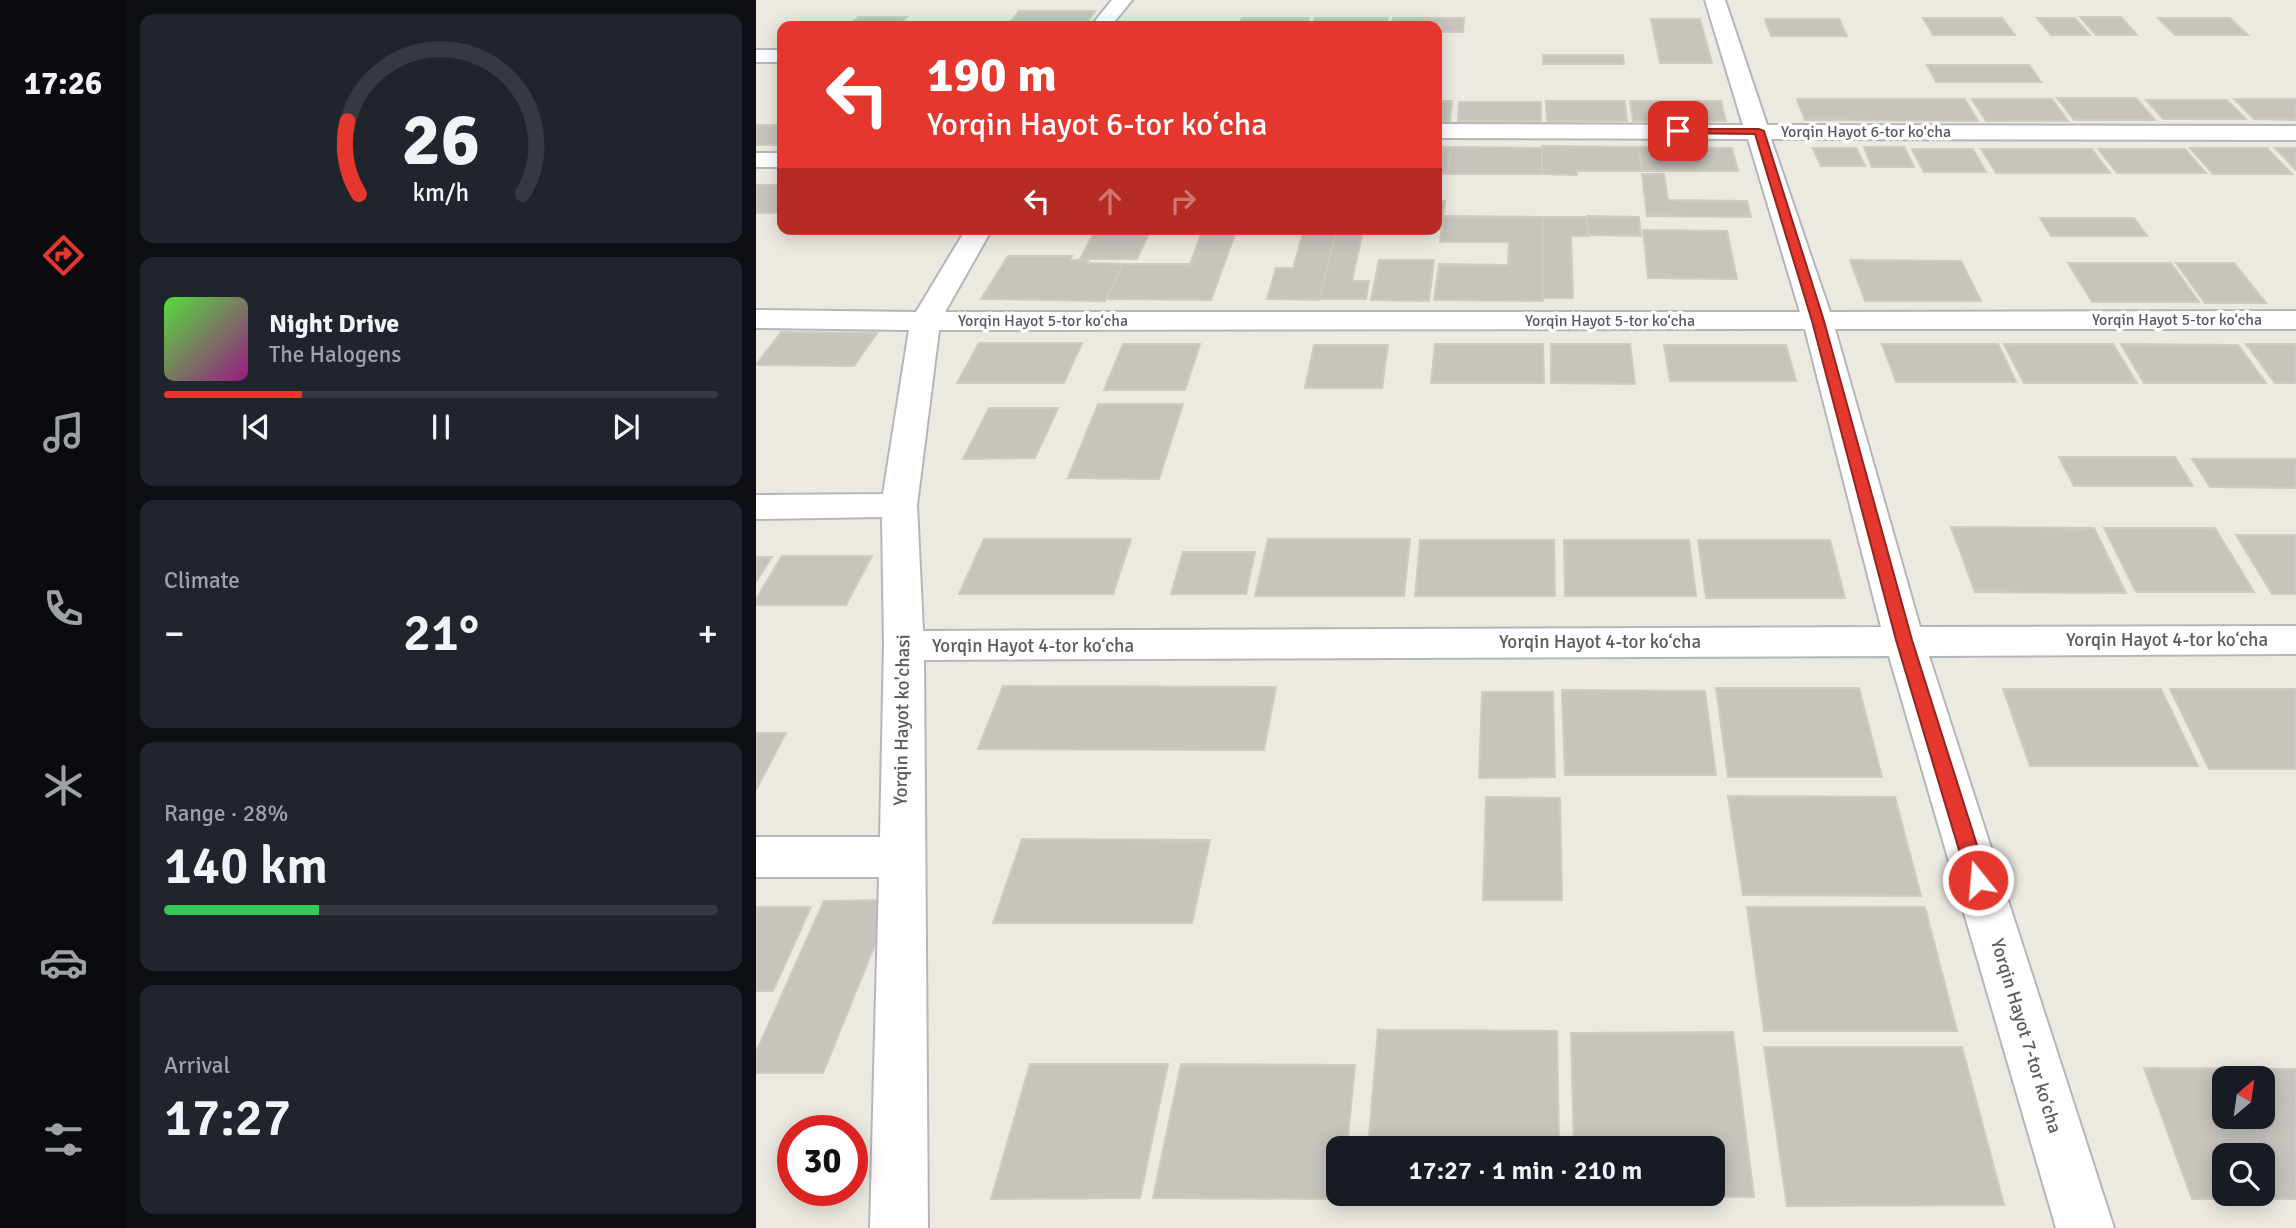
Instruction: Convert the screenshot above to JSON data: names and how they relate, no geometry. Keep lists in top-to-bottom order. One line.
{"streets":{"street":["Yorqin Hayot 6-tor koʻcha","Yorqin Hayot 5-tor koʻcha","Yorqin Hayot 4-tor koʻcha","Yorqin Hayot ko'chasi","Yorqin Hayot 7-tor koʻcha"]},"crossings":[["Yorqin Hayot 6-tor koʻcha","Yorqin Hayot 7-tor koʻcha"],["Yorqin Hayot 5-tor koʻcha","Yorqin Hayot ko'chasi"],["Yorqin Hayot 5-tor koʻcha","Yorqin Hayot 7-tor koʻcha"],["Yorqin Hayot 4-tor koʻcha","Yorqin Hayot ko'chasi"],["Yorqin Hayot 4-tor koʻcha","Yorqin Hayot 7-tor koʻcha"]],"north":"top right","page":{"tabs":"17:26","turn":["190 m","Yorqin Hayot 6-tor koʻcha"],"song":["Night Drive","The Halogens"],"tile":["Climate",["Range · 28%","140 km"],["Arrival","17:27"]],"heat":["−","21°","+"],"limit":"30","trip":"17:27 · 1 min · 210 m","gauge":["26","km/h"]}}
